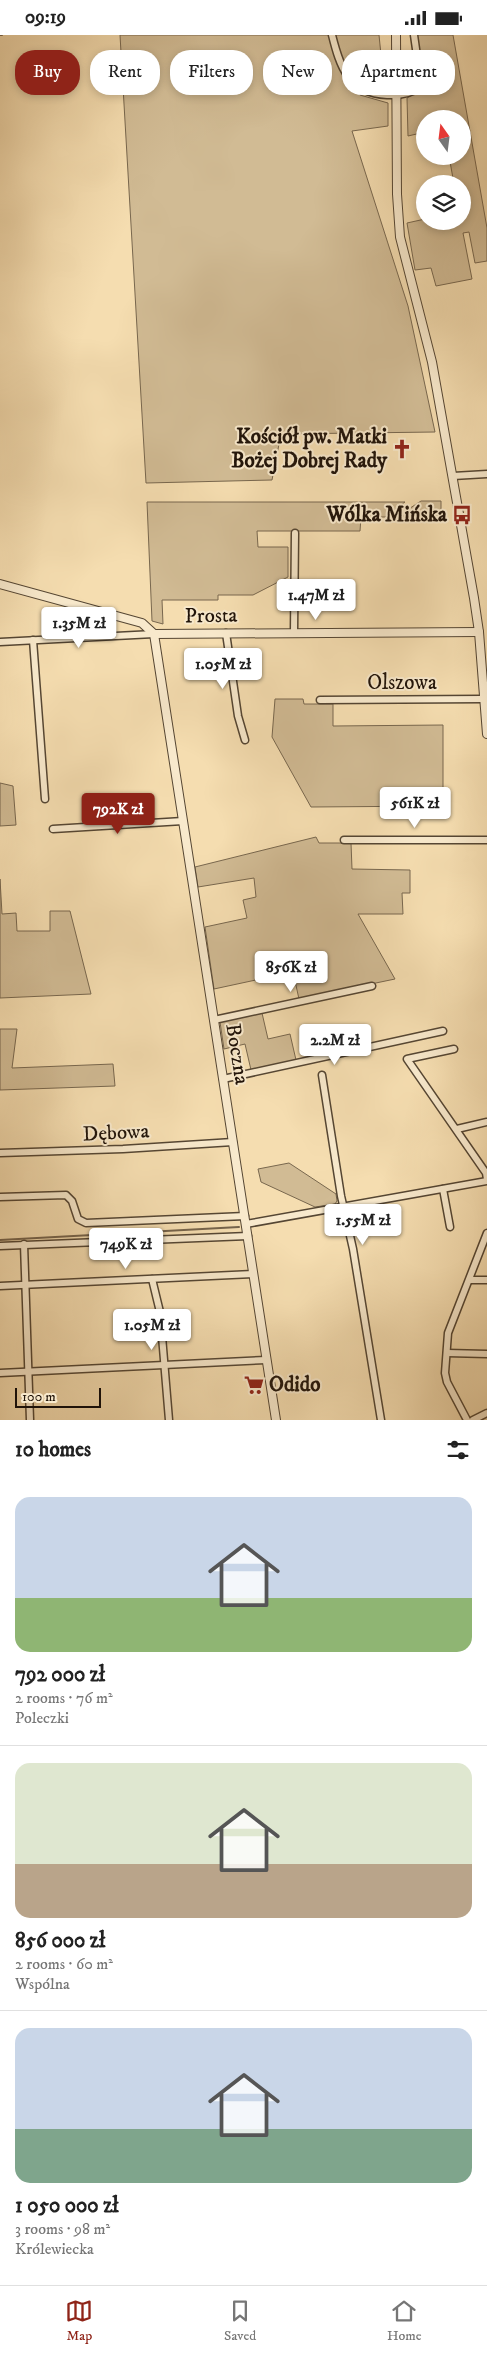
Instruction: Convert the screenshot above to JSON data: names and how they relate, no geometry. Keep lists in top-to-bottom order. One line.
{"streets":{"street":["Prosta","Olszowa","Boczna","Dębowa"]},"crossings":[["Prosta","Boczna"],["Boczna","Dębowa"]],"places":{"church":["Kościół pw. Matki Bożej Dobrej Rady"],"bus stop":["Wólka Mińska"],"supermarket":["Odido"]},"scale_bar":"100 m","north":"top","page":{"status":"09:19","chip":["Buy","Rent","Filters","New","Apartment"],"price":["1.47M zł","1.35M zł","1.05M zł","561K zł","792K zł","856K zł","2.2M zł","1.55M zł","749K zł","1.05M zł"],"scale":"100 m","heading":"10 homes","list":[{"name":"792 000 zł","note":"2 rooms · 76 m² · Poleczki"},{"name":"856 000 zł","note":"2 rooms · 60 m² · Wspólna"},{"name":"1 050 000 zł","note":"3 rooms · 98 m² · Królewiecka"}],"tabs":["Map","Saved","Home"]}}
